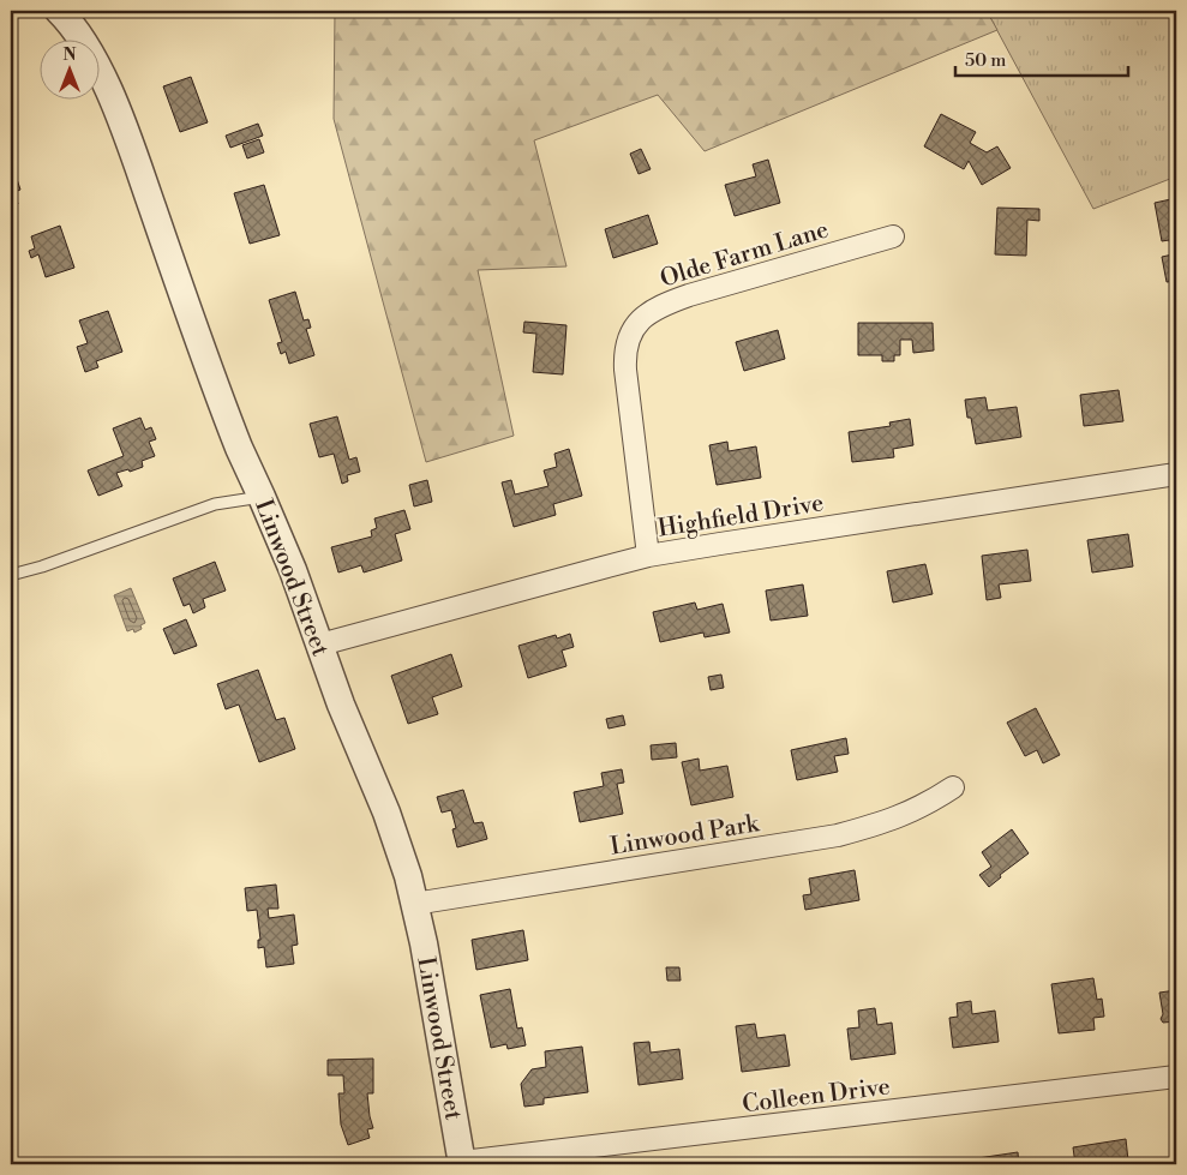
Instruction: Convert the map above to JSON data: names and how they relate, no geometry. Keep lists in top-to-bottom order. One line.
{"streets":{"street":["Olde Farm Lane","Highfield Drive","Linwood Street","Linwood Park","Colleen Drive"]},"crossings":[["Olde Farm Lane","Highfield Drive"],["Highfield Drive","Linwood Street"],["Linwood Street","Linwood Park"],["Linwood Street","Colleen Drive"]],"scale_bar":"50 m","north":"top"}
